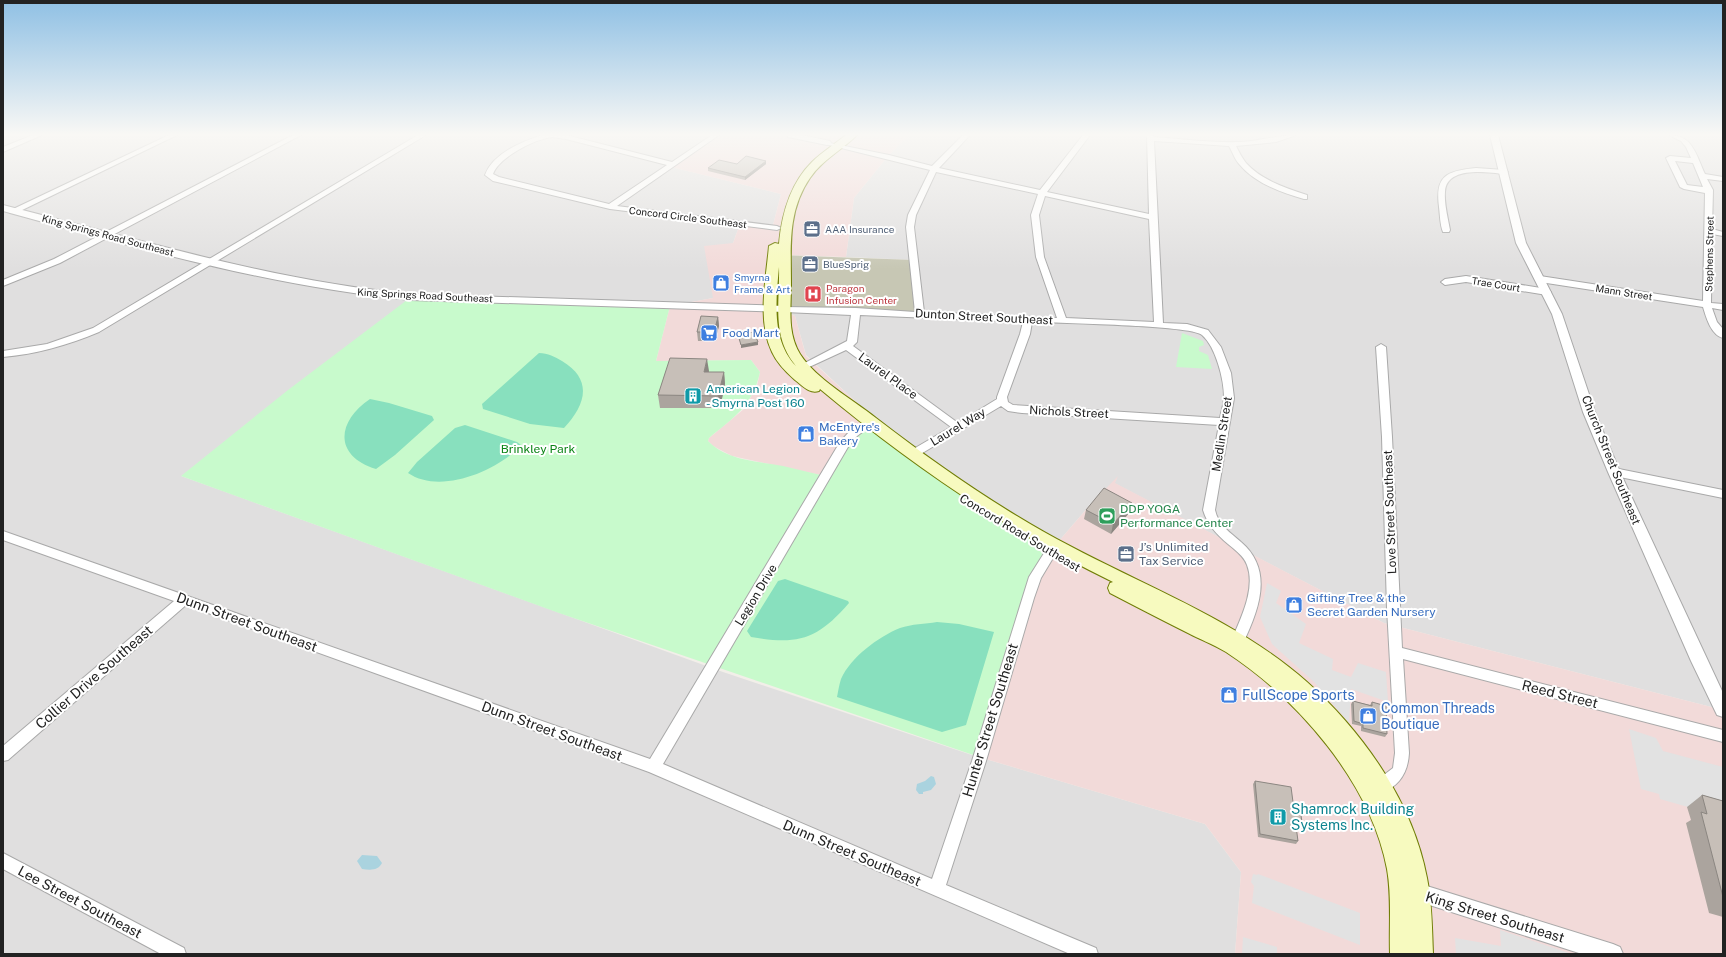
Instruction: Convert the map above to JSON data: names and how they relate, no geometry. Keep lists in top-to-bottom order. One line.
{"streets":{"main road":["Concord Road Southeast"],"street":["Concord Circle Southeast","King Springs Road Southeast","Stephens Street","Trae Court","Mann Street","Dunton Street Southeast","Laurel Place","Nichols Street","Laurel Way","Medlin Street","Church Street Southeast","Love Street Southeast","Legion Drive","Dunn Street Southeast","Collier Drive Southeast","Reed Street","Hunter Street Southeast","Lee Street Southeast","King Street Southeast"]},"crossings":[["Concord Circle Southeast","Concord Road Southeast"],["King Springs Road Southeast","Dunton Street Southeast"],["King Springs Road Southeast","Concord Road Southeast"],["Stephens Street","Mann Street"],["Trae Court","Church Street Southeast"],["Mann Street","Church Street Southeast"],["Dunton Street Southeast","Laurel Place"],["Dunton Street Southeast","Medlin Street"],["Dunton Street Southeast","Concord Road Southeast"],["Laurel Place","Laurel Way"],["Nichols Street","Laurel Way"],["Nichols Street","Medlin Street"],["Laurel Way","Concord Road Southeast"],["Medlin Street","Concord Road Southeast"],["Love Street Southeast","Concord Road Southeast"],["Love Street Southeast","Reed Street"],["Concord Road Southeast","Legion Drive"],["Concord Road Southeast","Hunter Street Southeast"],["Concord Road Southeast","King Street Southeast"],["Legion Drive","Dunn Street Southeast"],["Dunn Street Southeast","Collier Drive Southeast"],["Dunn Street Southeast","Hunter Street Southeast"]],"parks":["Brinkley Park"],"places":{"office":["AAA Insurance","BlueSprig","J’s Unlimited Tax Service"],"shop":["Smyrna Frame & Art","McEntyre's Bakery","Gifting Tree & the Secret Garden Nursery","FullScope Sports","Common Threads Boutique"],"hospital":["Paragon Infusion Center"],"supermarket":["Food Mart"],"building":["American Legion - Smyrna Post 160","Shamrock Building Systems Inc."],"sports":["DDP YOGA Performance Center"]}}
